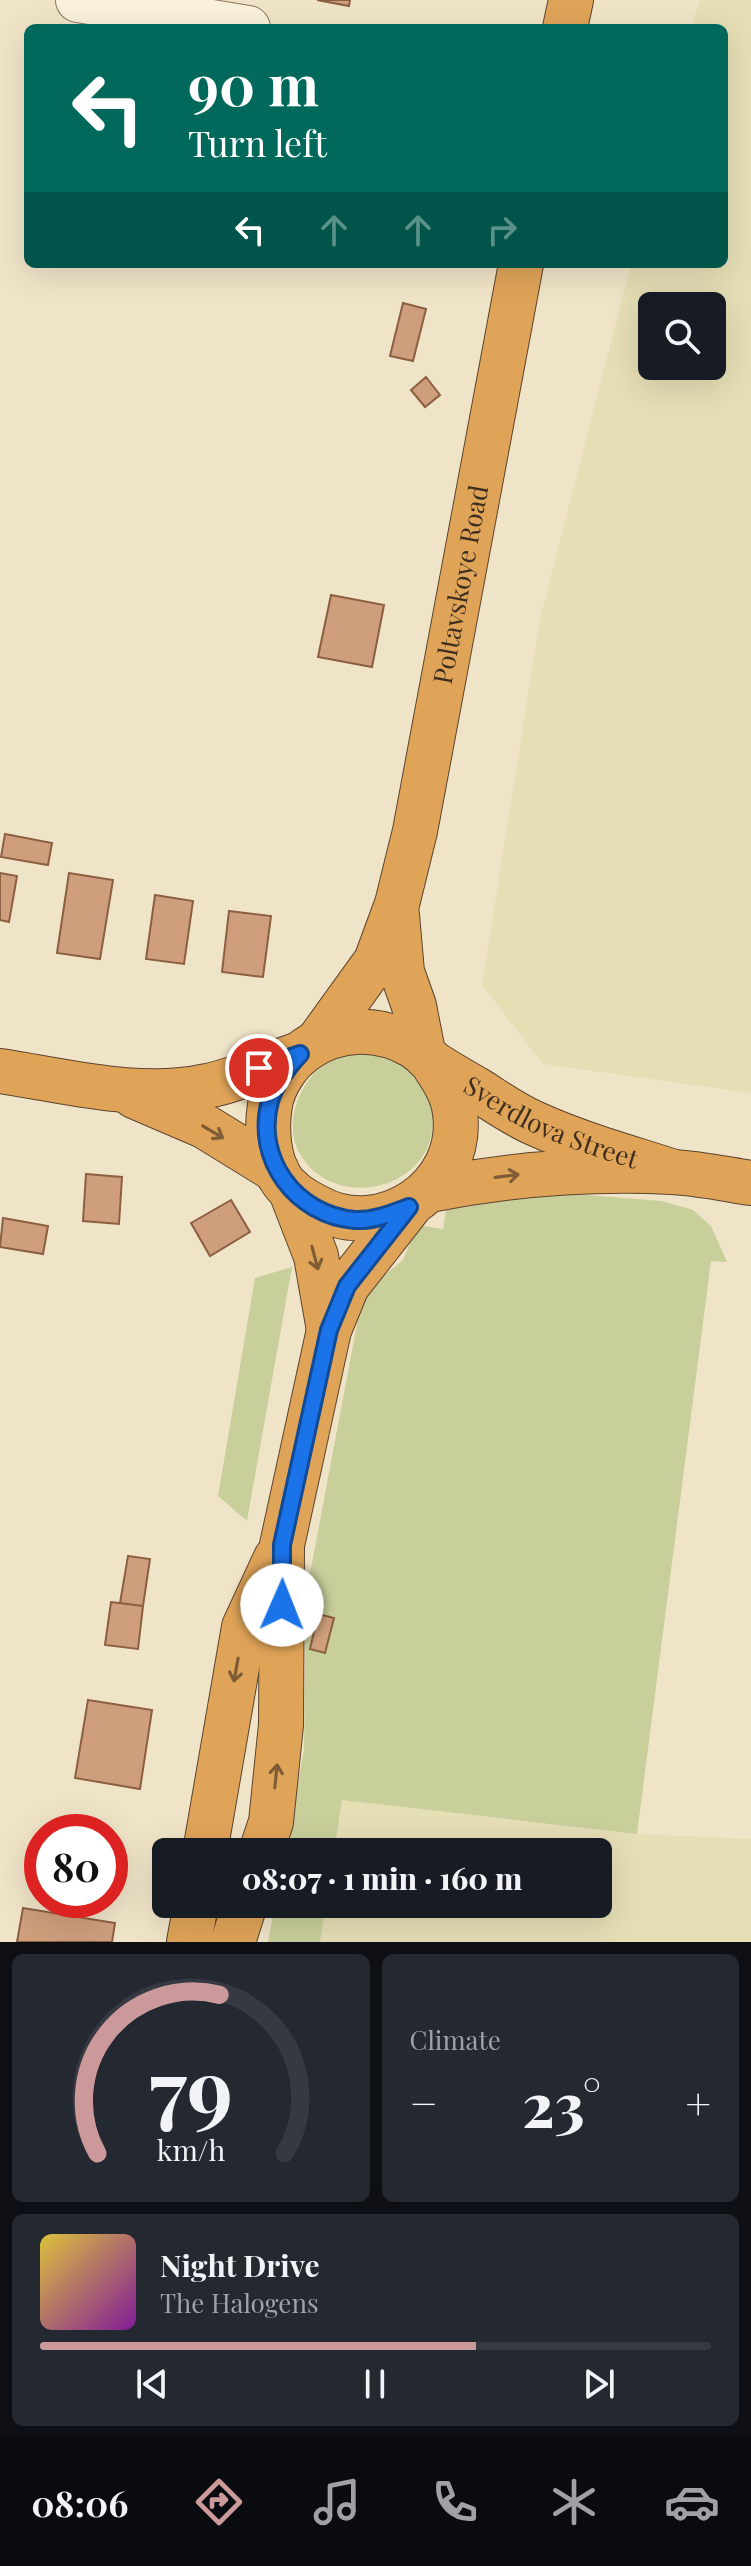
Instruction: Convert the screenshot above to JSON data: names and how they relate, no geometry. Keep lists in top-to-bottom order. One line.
{"streets":{"highway":["Poltavskoye Road","Sverdlova Street"]},"one_way":["Sverdlova Street"],"page":{"turn":["90 m","Turn left"],"limit":"80","trip":"08:07 · 1 min · 160 m","tile":"Climate","heat":["−","23°","+"],"song":["Night Drive","The Halogens"],"tabs":"08:06","gauge":["79","km/h"]}}
